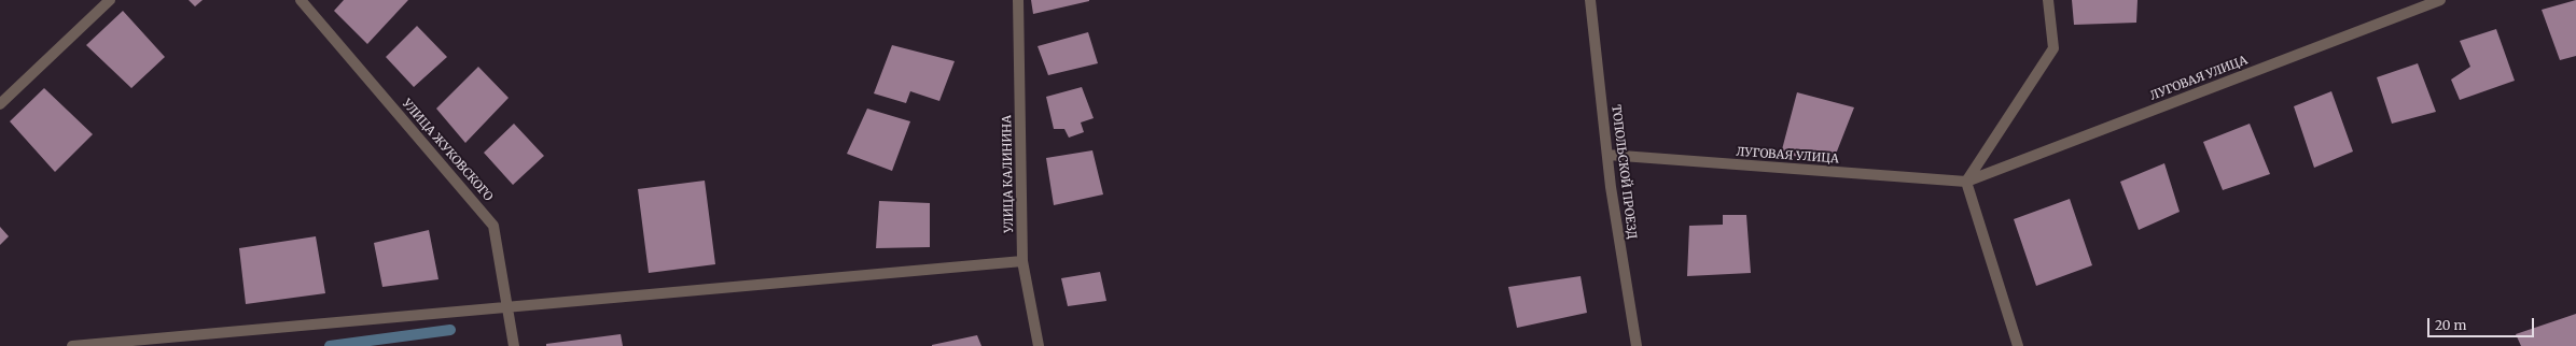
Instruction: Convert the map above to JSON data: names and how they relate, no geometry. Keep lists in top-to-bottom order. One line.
{"streets":{"street":["ЛУГОВАЯ УЛИЦА","УЛИЦА ЖУКОВСКОГО","ТОПОЛЬСКОЙ ПРОЕЗД","УЛИЦА КАЛИНИНА"]},"crossings":[["ЛУГОВАЯ УЛИЦА","ТОПОЛЬСКОЙ ПРОЕЗД"]],"scale_bar":"20 m"}
